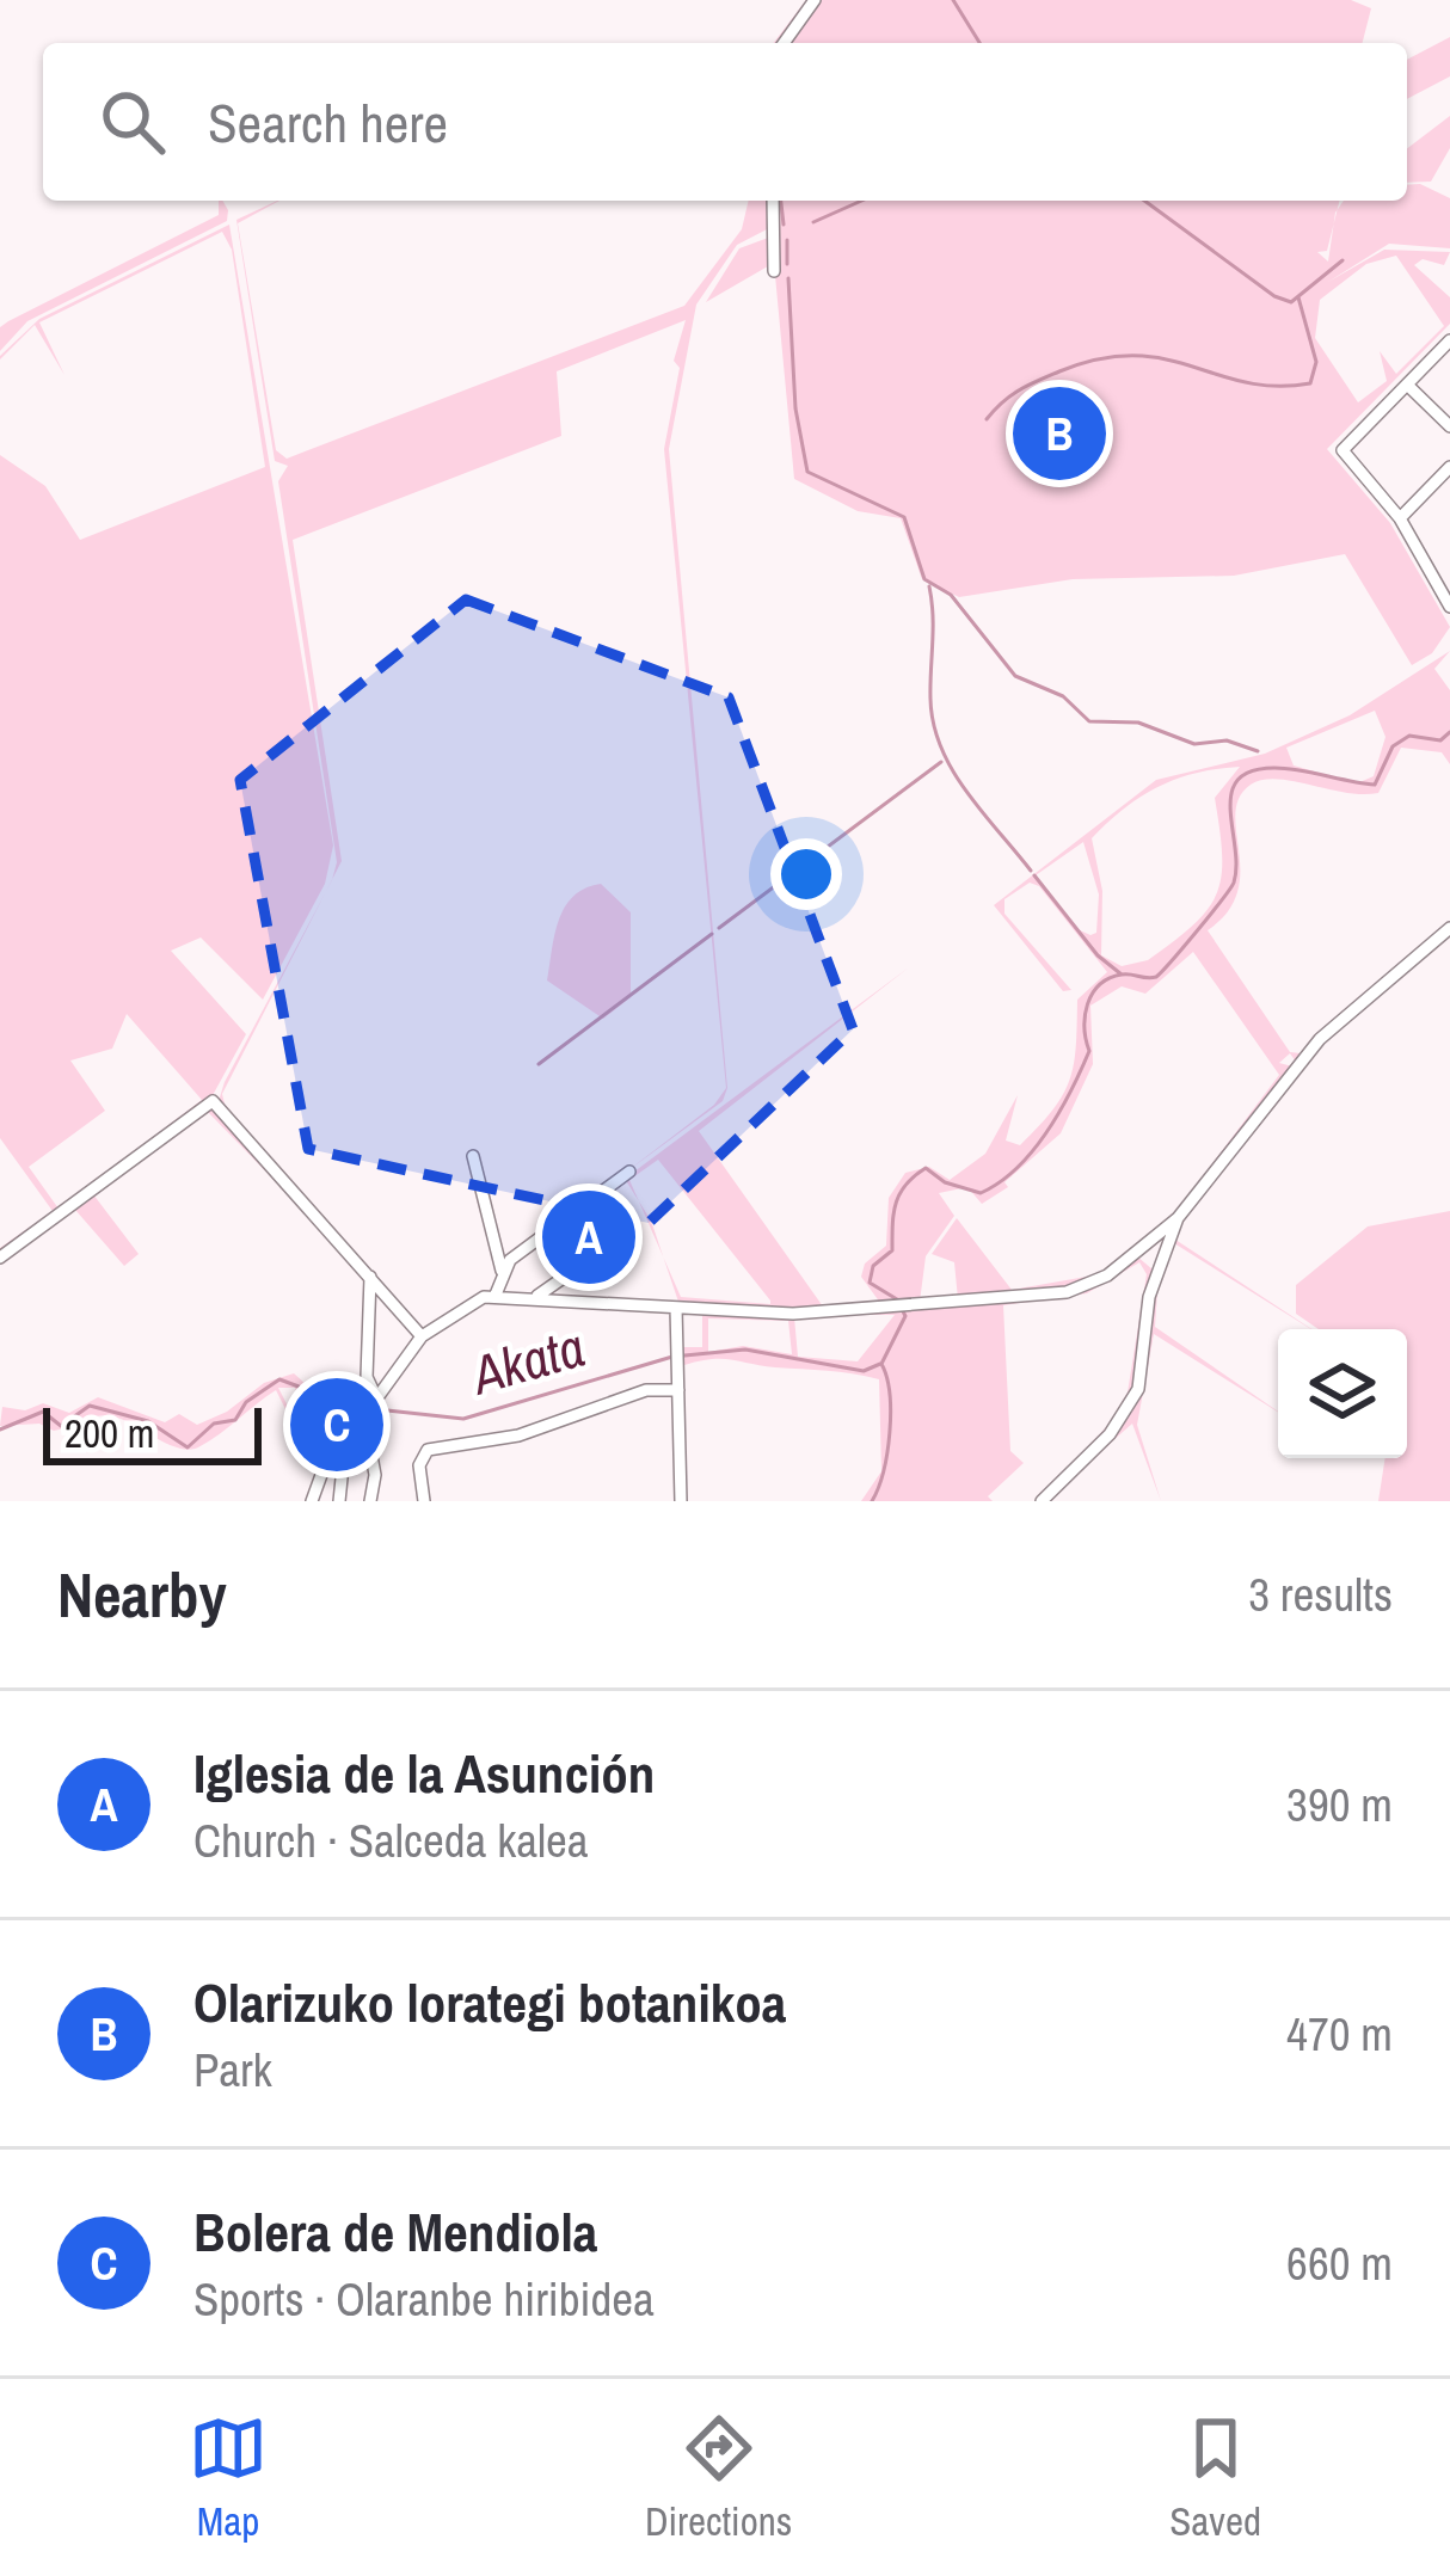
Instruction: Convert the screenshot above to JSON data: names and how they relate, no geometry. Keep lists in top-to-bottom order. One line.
{"water":["Akata"],"scale_bar":"200 m","page":{"search":"Search here","pins":["B","A","C"],"scale":"200 m","heading":["Nearby","3 results"],"list":[{"mark":"A","name":"Iglesia de la Asunción","note":"Church · Salceda kalea","value":"390 m"},{"mark":"B","name":"Olarizuko lorategi botanikoa","note":"Park","value":"470 m"},{"mark":"C","name":"Bolera de Mendiola","note":"Sports · Olaranbe hiribidea","value":"660 m"}],"nav":["Map","Directions","Saved"]}}
